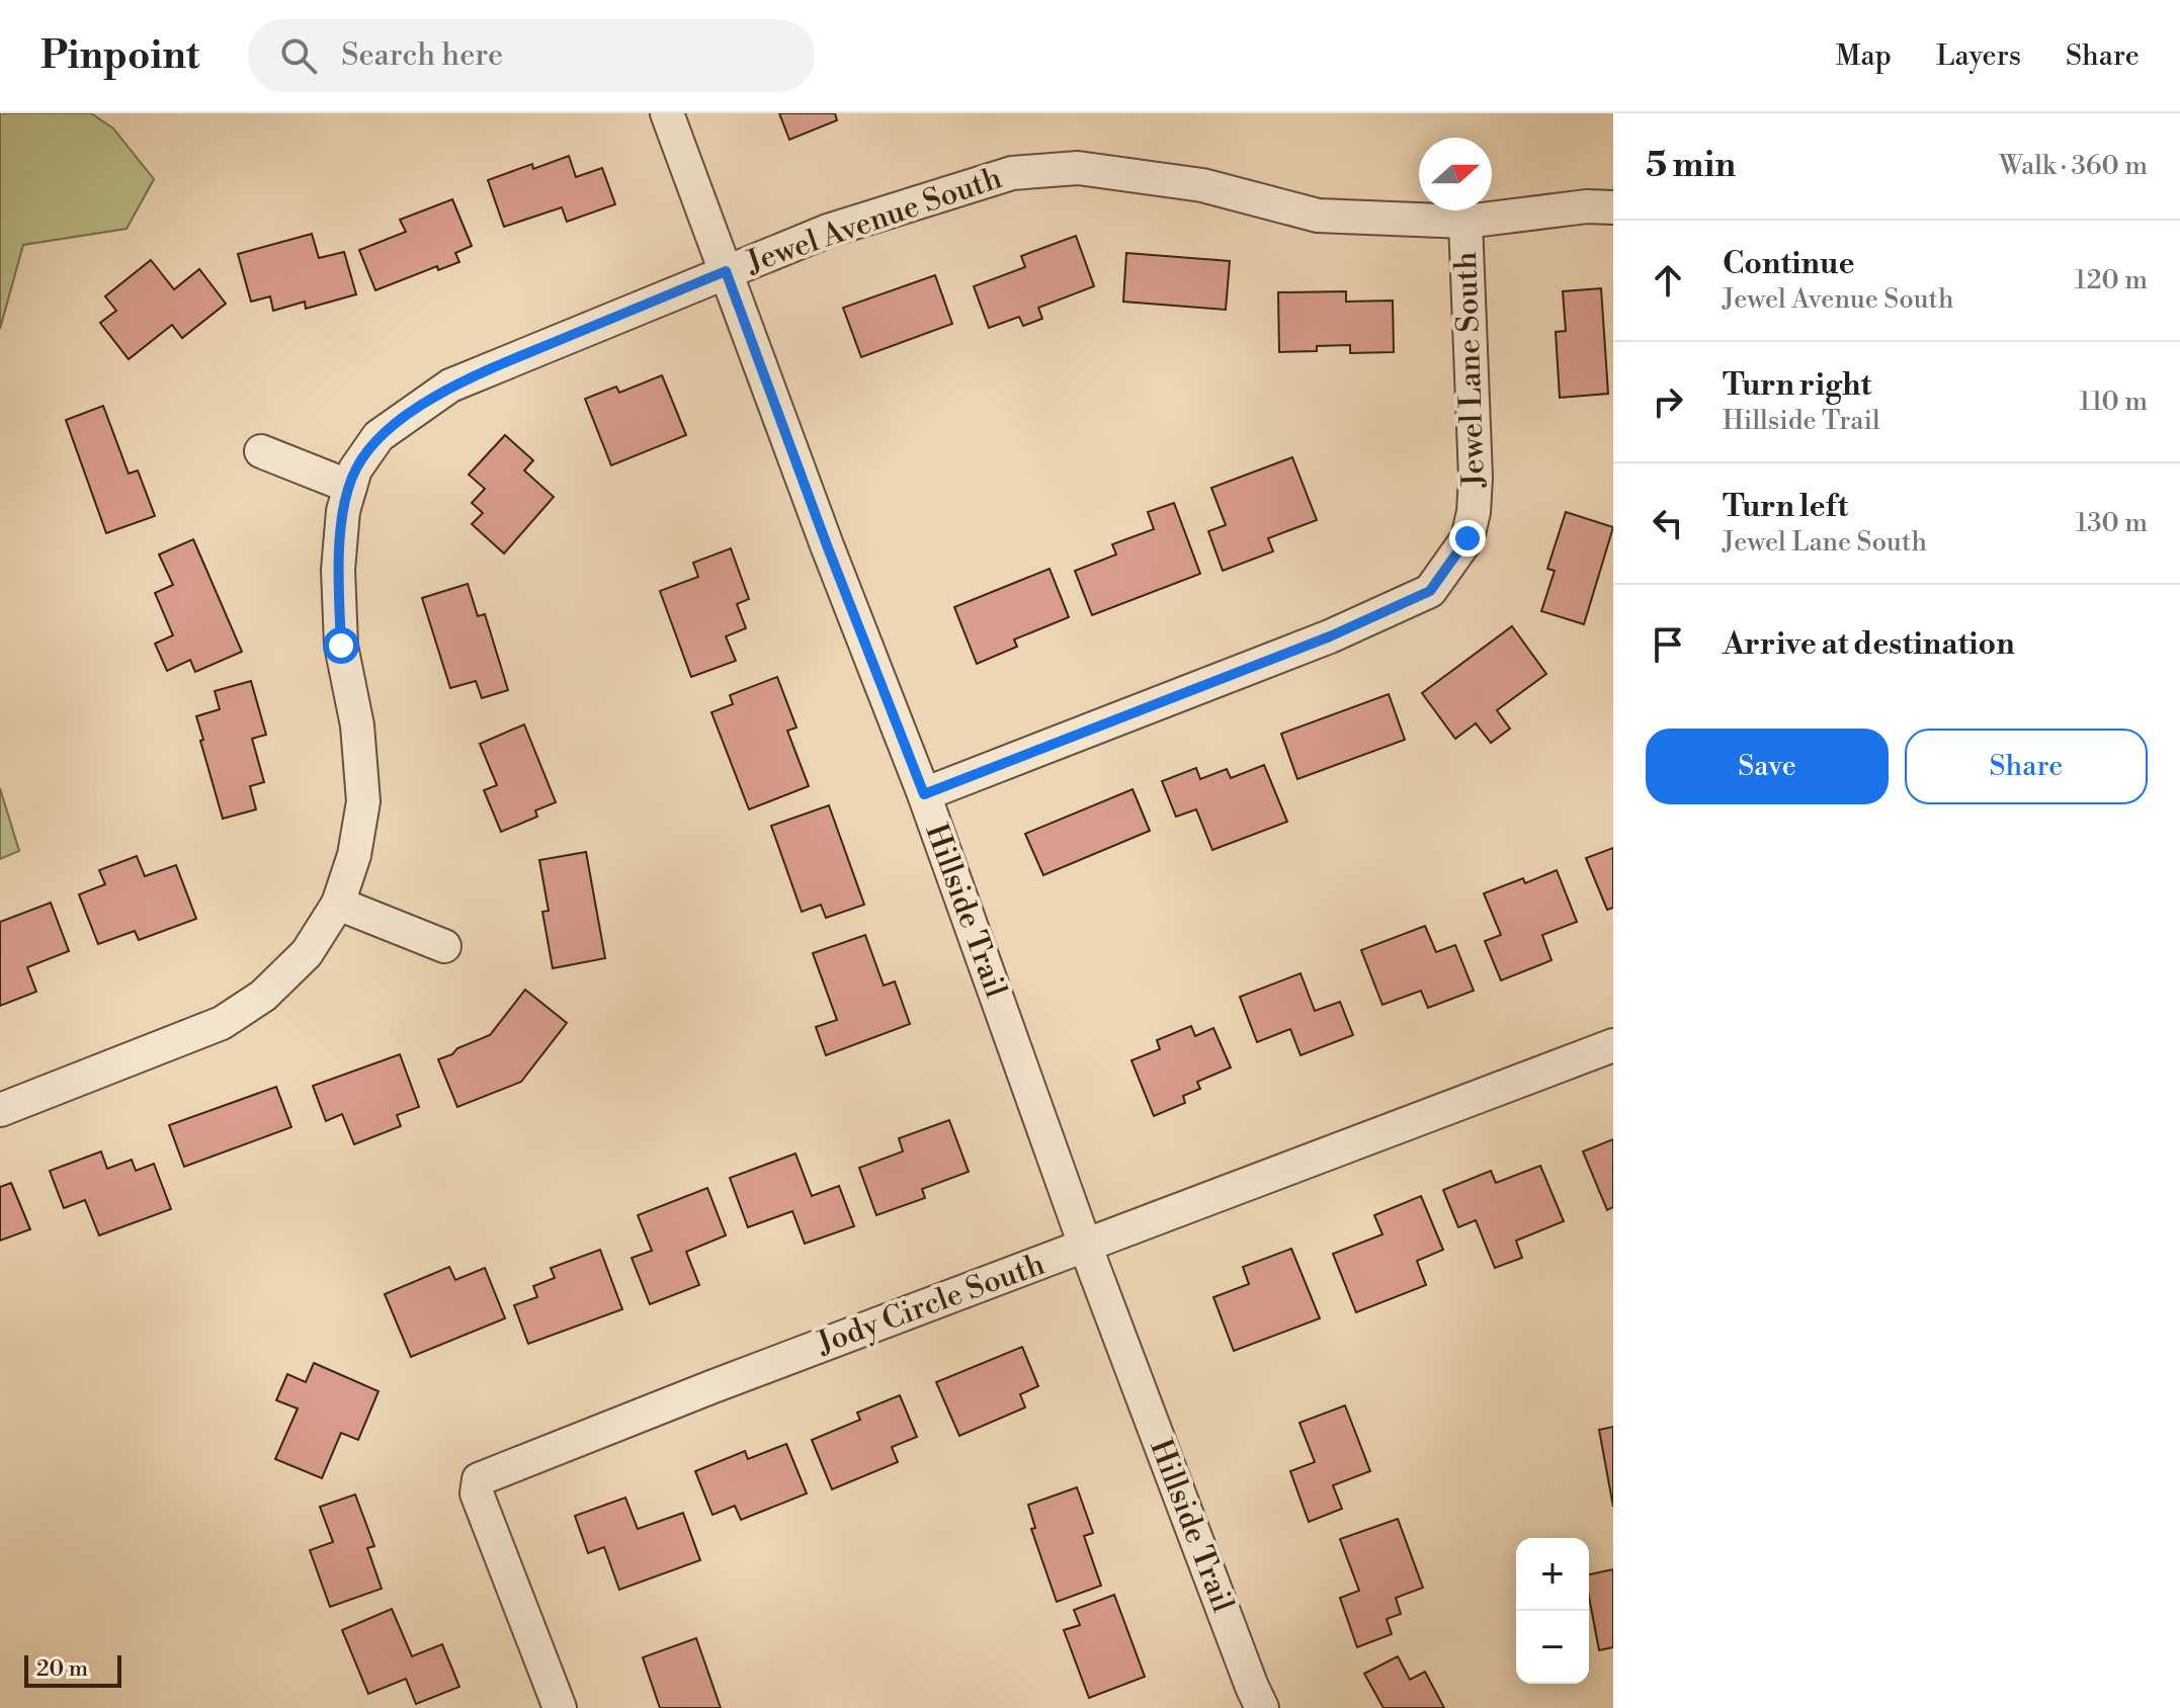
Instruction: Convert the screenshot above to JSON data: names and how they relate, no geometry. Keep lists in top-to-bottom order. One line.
{"streets":{"street":["Jewel Avenue South","Jewel Lane South","Hillside Trail","Jody Circle South"]},"crossings":[["Jewel Avenue South","Jewel Lane South"],["Jewel Avenue South","Hillside Trail"],["Jewel Lane South","Hillside Trail"],["Hillside Trail","Jody Circle South"]],"scale_bar":"20 m","north":"right","page":{"header":"Pinpoint","search":"Search here","nav":["Map","Layers","Share"],"heading":["5 min","Walk · 360 m"],"list":[["Continue","Jewel Avenue South","120 m"],["Turn right","Hillside Trail","110 m"],["Turn left","Jewel Lane South","130 m"],"Arrive at destination"],"buttons":["Save","Share"],"map_buttons":["+","−"],"scale":"20 m"}}
